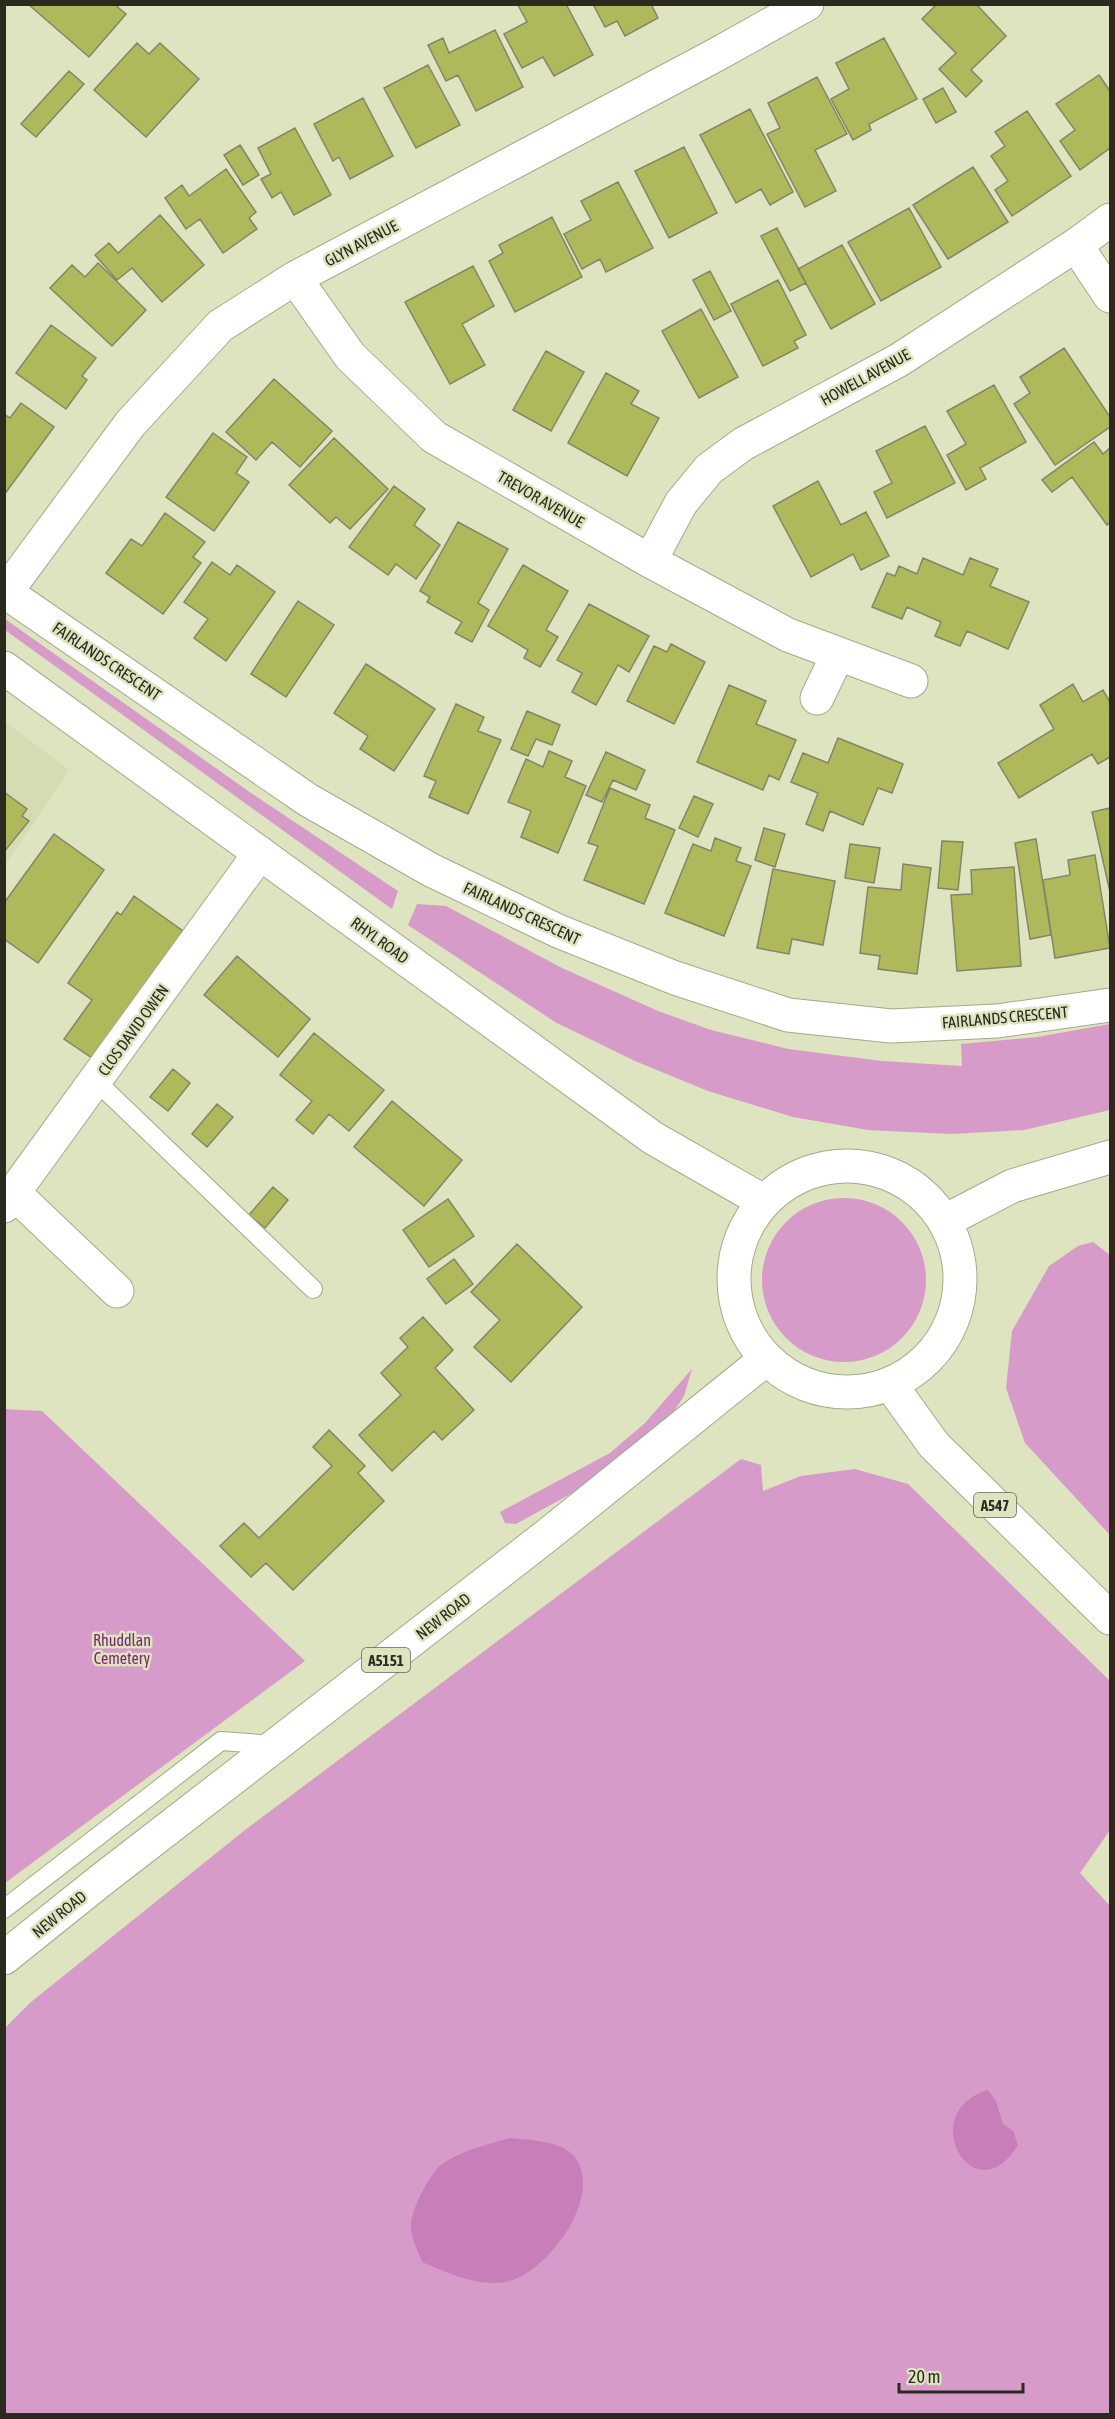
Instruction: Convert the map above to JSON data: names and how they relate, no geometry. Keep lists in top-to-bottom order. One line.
{"streets":{"street":["GLYN AVENUE","HOWELL AVENUE","TREVOR AVENUE","FAIRLANDS CRESCENT","RHYL ROAD","CLOS DAVID OWEN","A547","NEW ROAD","A5151"]},"crossings":[["GLYN AVENUE","TREVOR AVENUE"],["GLYN AVENUE","FAIRLANDS CRESCENT"],["HOWELL AVENUE","TREVOR AVENUE"],["RHYL ROAD","CLOS DAVID OWEN"]],"parks":["Rhuddlan Cemetery"],"scale_bar":"20 m"}
